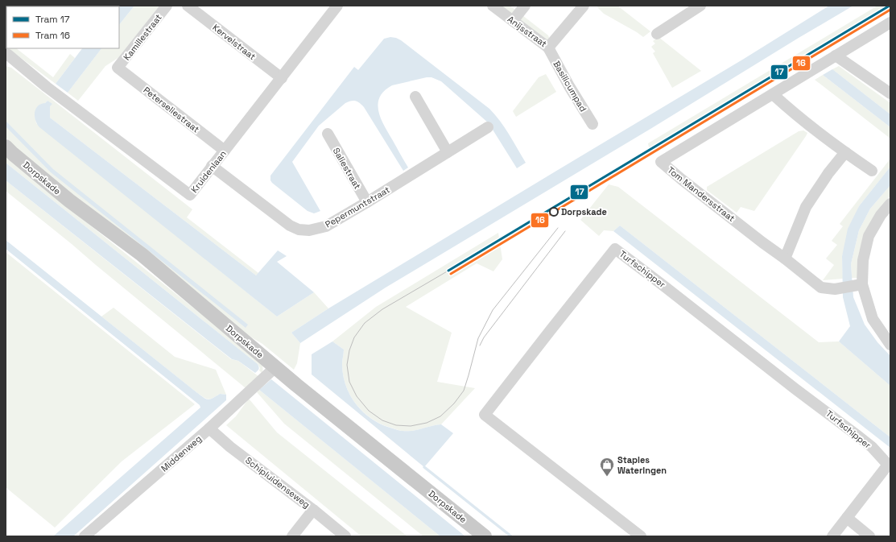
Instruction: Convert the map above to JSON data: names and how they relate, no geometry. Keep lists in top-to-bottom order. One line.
{"streets":{"main road":["Dorpskade"],"street":["Anijsstraat","Kamillestraat","Kervelstraat","Basilicumpad","Peterseliestraat","Saliestraat","Kruidenlaan","Tom Mandersstraat","Pepermuntstraat","Turfschipper","Middenweg","Schipluidenseweg"]},"crossings":[["Anijsstraat","Basilicumpad"],["Kamillestraat","Peterseliestraat"],["Kervelstraat","Kruidenlaan"],["Peterseliestraat","Kruidenlaan"],["Saliestraat","Pepermuntstraat"],["Kruidenlaan","Pepermuntstraat"],["Dorpskade","Middenweg"],["Middenweg","Schipluidenseweg"]],"places":{"other":["Dorpskade"],"shop":["Staples Wateringen"]},"lines":["tram line 17","tram line 16"],"legend":["Tram 17","Tram 16"]}
